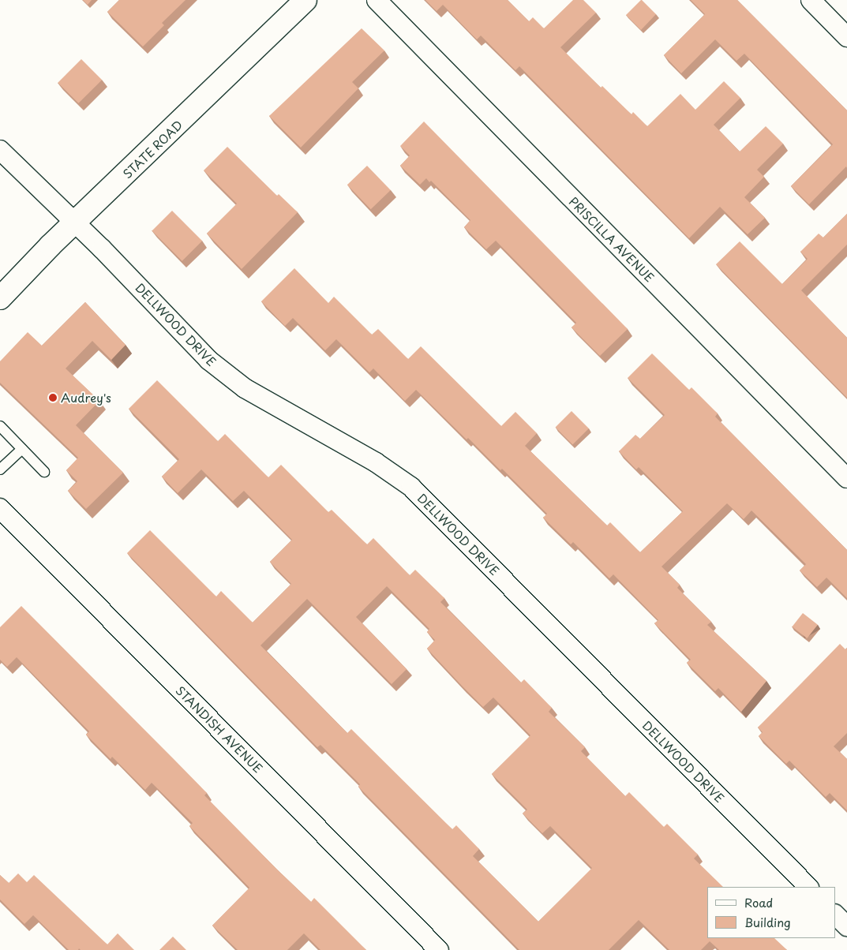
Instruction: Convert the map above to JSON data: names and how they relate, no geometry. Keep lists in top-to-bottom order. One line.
{"streets":{"main road":["STATE ROAD"],"street":["PRISCILLA AVENUE","DELLWOOD DRIVE","STANDISH AVENUE"]},"crossings":[["STATE ROAD","DELLWOOD DRIVE"]],"places":["Audrey's"],"legend":["Road","Building"]}
